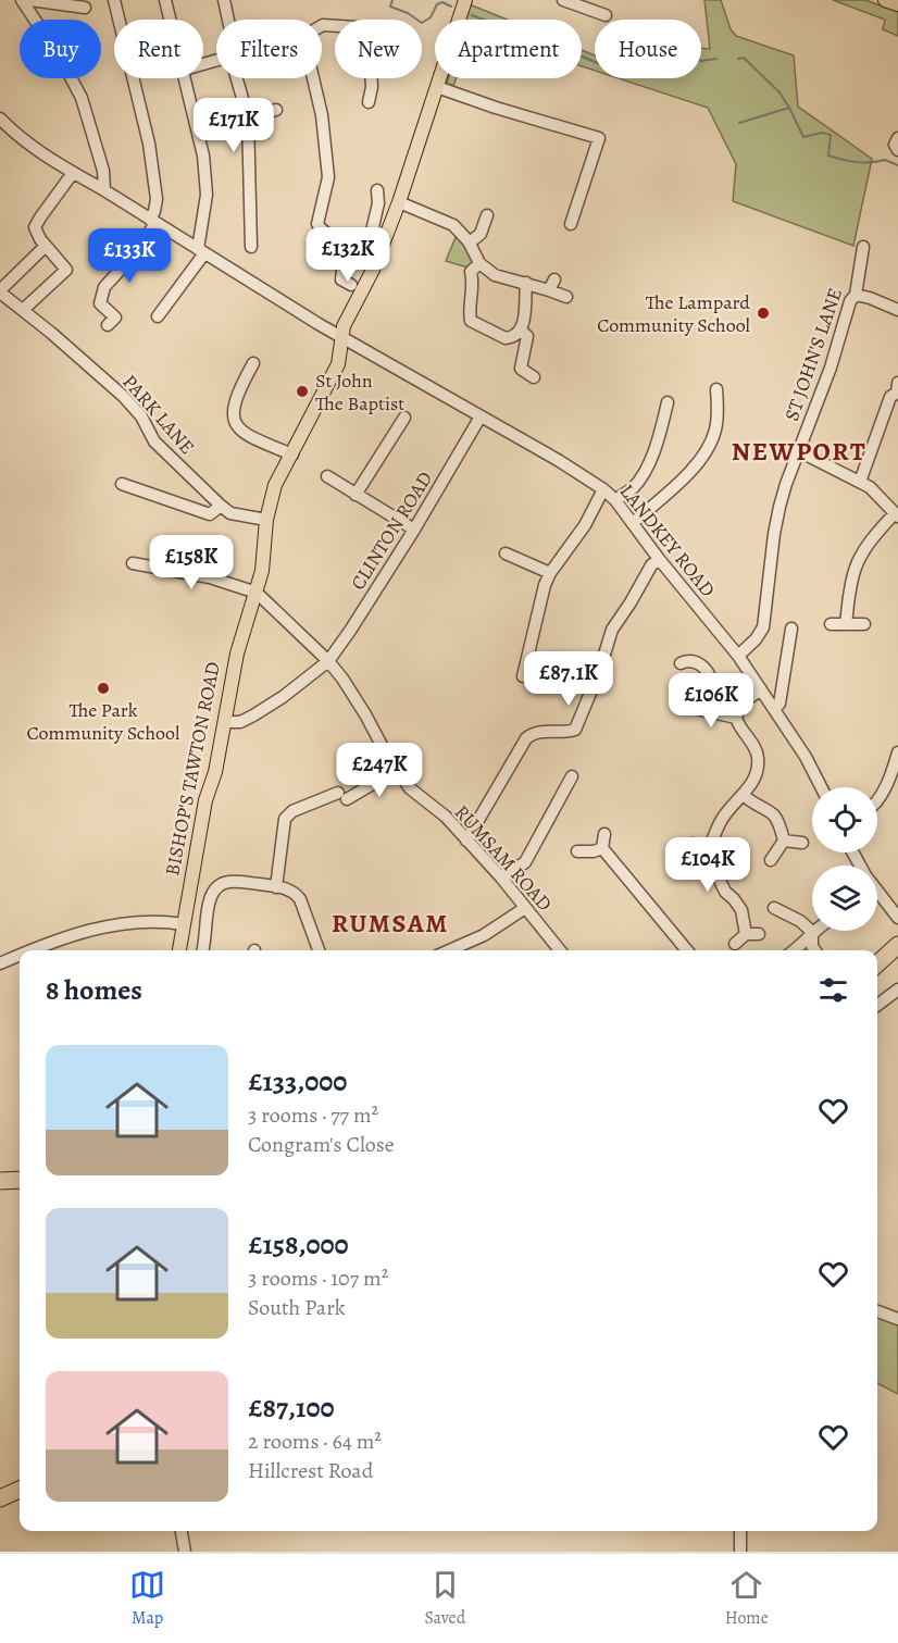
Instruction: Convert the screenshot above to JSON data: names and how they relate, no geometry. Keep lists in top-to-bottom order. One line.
{"streets":{"main road":["BISHOP'S TAWTON ROAD"],"street":["ST JOHN'S LANE","PARK LANE","CLINTON ROAD","LANDKEY ROAD","RUMSAM ROAD"]},"crossings":[["ST JOHN'S LANE","LANDKEY ROAD"],["PARK LANE","BISHOP'S TAWTON ROAD"],["CLINTON ROAD","LANDKEY ROAD"],["CLINTON ROAD","BISHOP'S TAWTON ROAD"],["CLINTON ROAD","RUMSAM ROAD"],["LANDKEY ROAD","BISHOP'S TAWTON ROAD"],["BISHOP'S TAWTON ROAD","RUMSAM ROAD"]],"districts":["NEWPORT","RUMSAM"],"places":["The Lampard Community School","St John The Baptist","The Park Community School"],"page":{"chip":["Buy","Rent","Filters","New","Apartment","House"],"price":["£171K","£132K","£133K","£158K","£87.1K","£106K","£247K","£104K"],"heading":"8 homes","list":[{"name":"£133,000","note":"3 rooms · 77 m² · Congram's Close"},{"name":"£158,000","note":"3 rooms · 107 m² · South Park"},{"name":"£87,100","note":"2 rooms · 64 m² · Hillcrest Road"}],"tabs":["Map","Saved","Home"]}}
